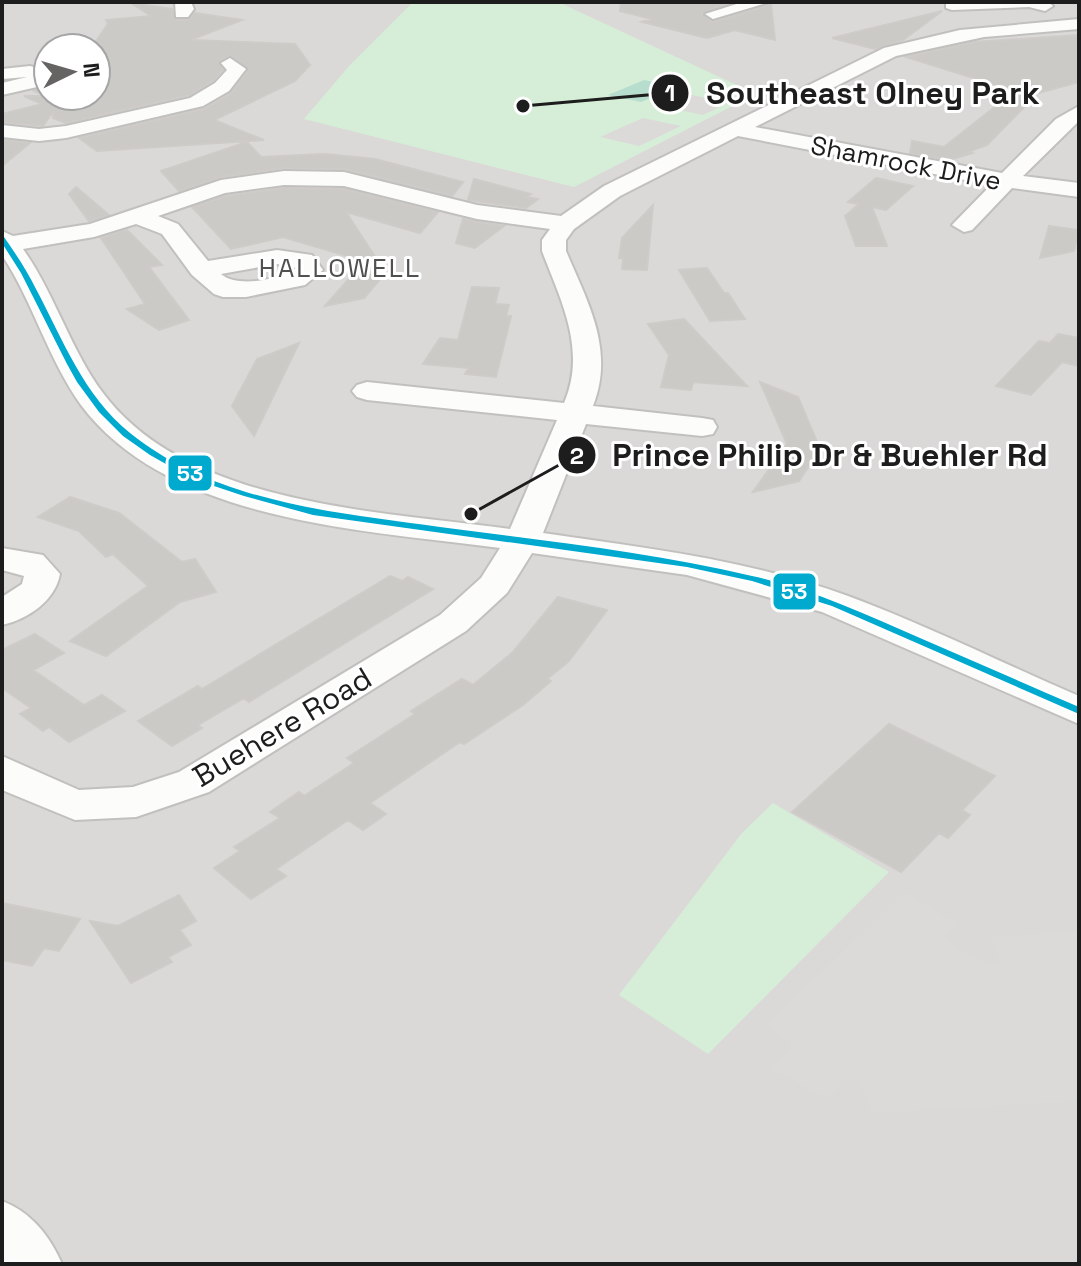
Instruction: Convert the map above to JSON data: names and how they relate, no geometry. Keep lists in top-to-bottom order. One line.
{"streets":{"street":["Shamrock Drive","Buehere Road"]},"districts":["HALLOWELL"],"places":["Southeast Olney Park","Prince Philip Dr & Buehler Rd"],"lines":["transit line 53"],"north":"right"}
